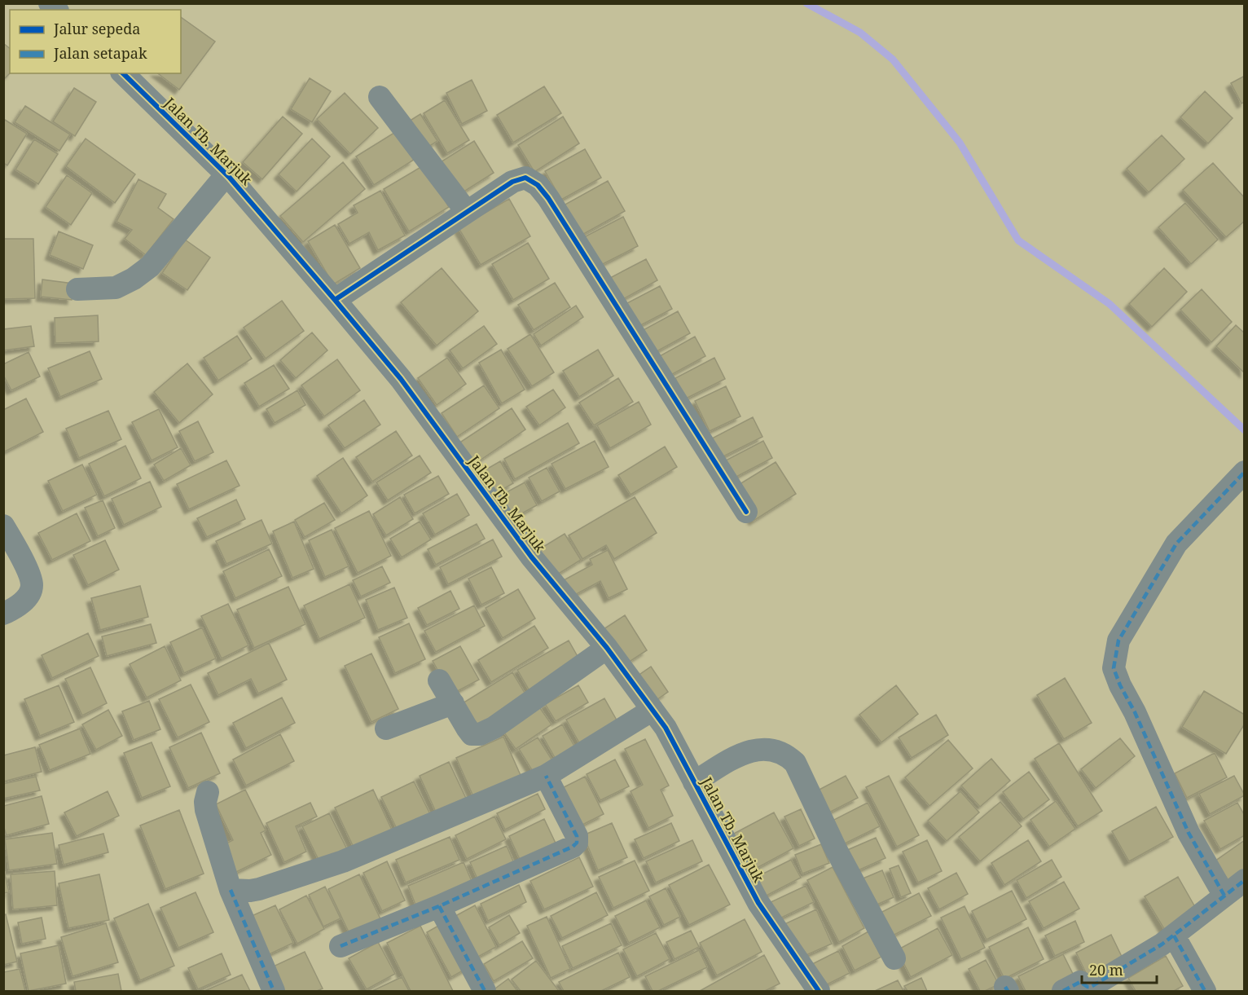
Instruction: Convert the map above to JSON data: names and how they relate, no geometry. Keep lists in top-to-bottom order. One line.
{"streets":{"street":["Jalan Tb. Marjuk"]},"legend":["Jalur sepeda","Jalan setapak"],"scale_bar":"20 m"}
